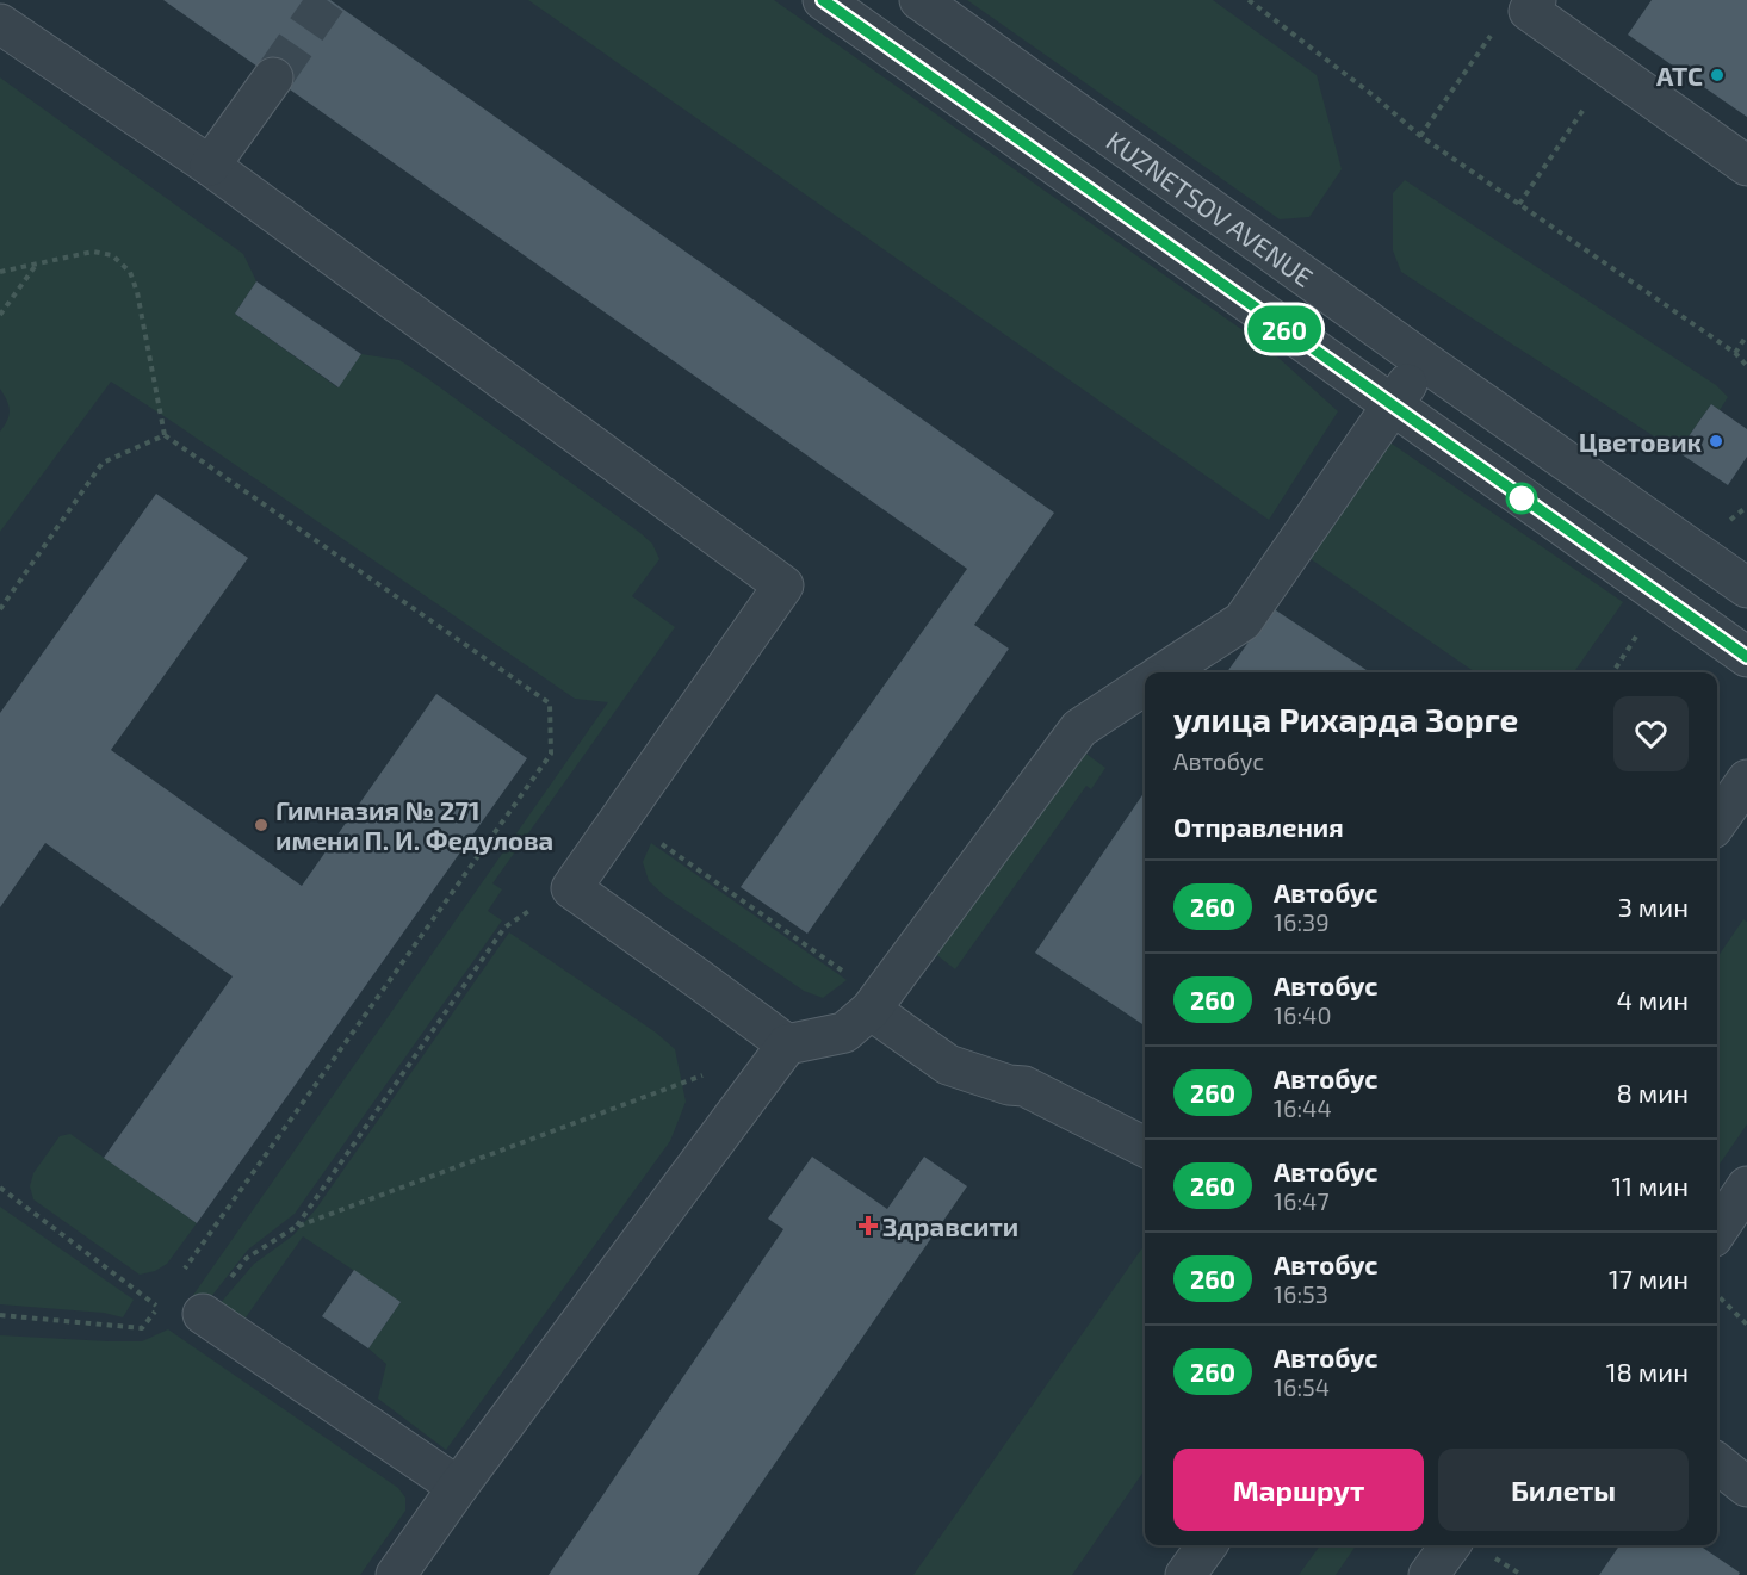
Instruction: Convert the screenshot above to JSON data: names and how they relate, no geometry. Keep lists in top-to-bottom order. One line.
{"streets":{"street":["KUZNETSOV AVENUE"]},"places":{"other":["АТС","Цветовик","Гимназия № 271 имени П. И. Федулова"],"health":["Здравсити"]},"lines":["bus line 260"],"page":{"on_map":"260","heading":[["улица Рихарда Зорге","Автобус"],"Отправления"],"list":[{"mark":"260","name":"Автобус","note":"16:39","value":"3 мин"},{"mark":"260","name":"Автобус","note":"16:40","value":"4 мин"},{"mark":"260","name":"Автобус","note":"16:44","value":"8 мин"},{"mark":"260","name":"Автобус","note":"16:47","value":"11 мин"},{"mark":"260","name":"Автобус","note":"16:53","value":"17 мин"},{"mark":"260","name":"Автобус","note":"16:54","value":"18 мин"}],"buttons":["Маршрут","Билеты"]}}
